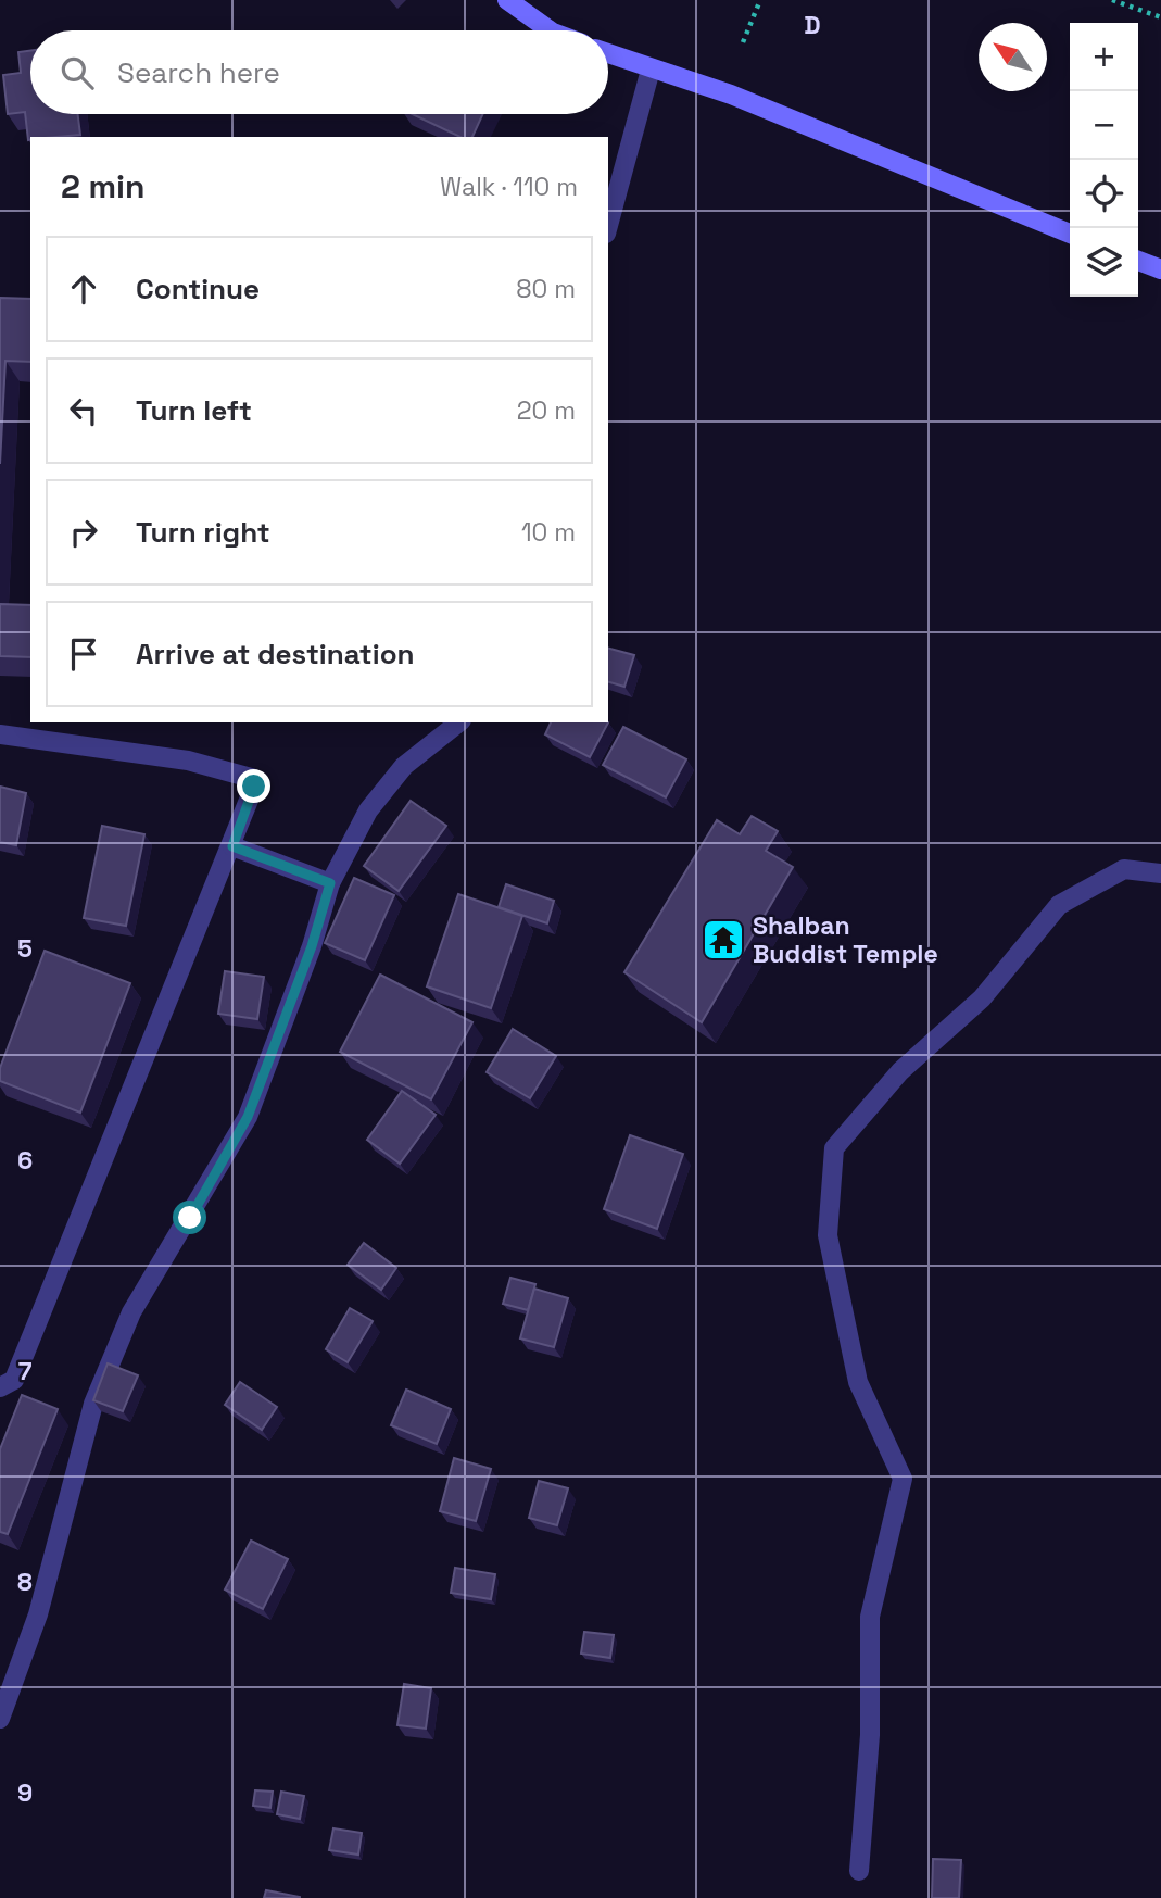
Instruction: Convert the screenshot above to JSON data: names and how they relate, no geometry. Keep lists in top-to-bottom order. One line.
{"places":{"temple":["Shalban Buddist Temple"]},"north":"top left","page":{"map_buttons":["+","−"],"search":"Search here","heading":["2 min","Walk · 110 m"],"list":[["Continue","80 m"],["Turn left","20 m"],["Turn right","10 m"],"Arrive at destination"]},"grid":{"columns":["D"],"rows":["5","6","7","8","9"]}}
